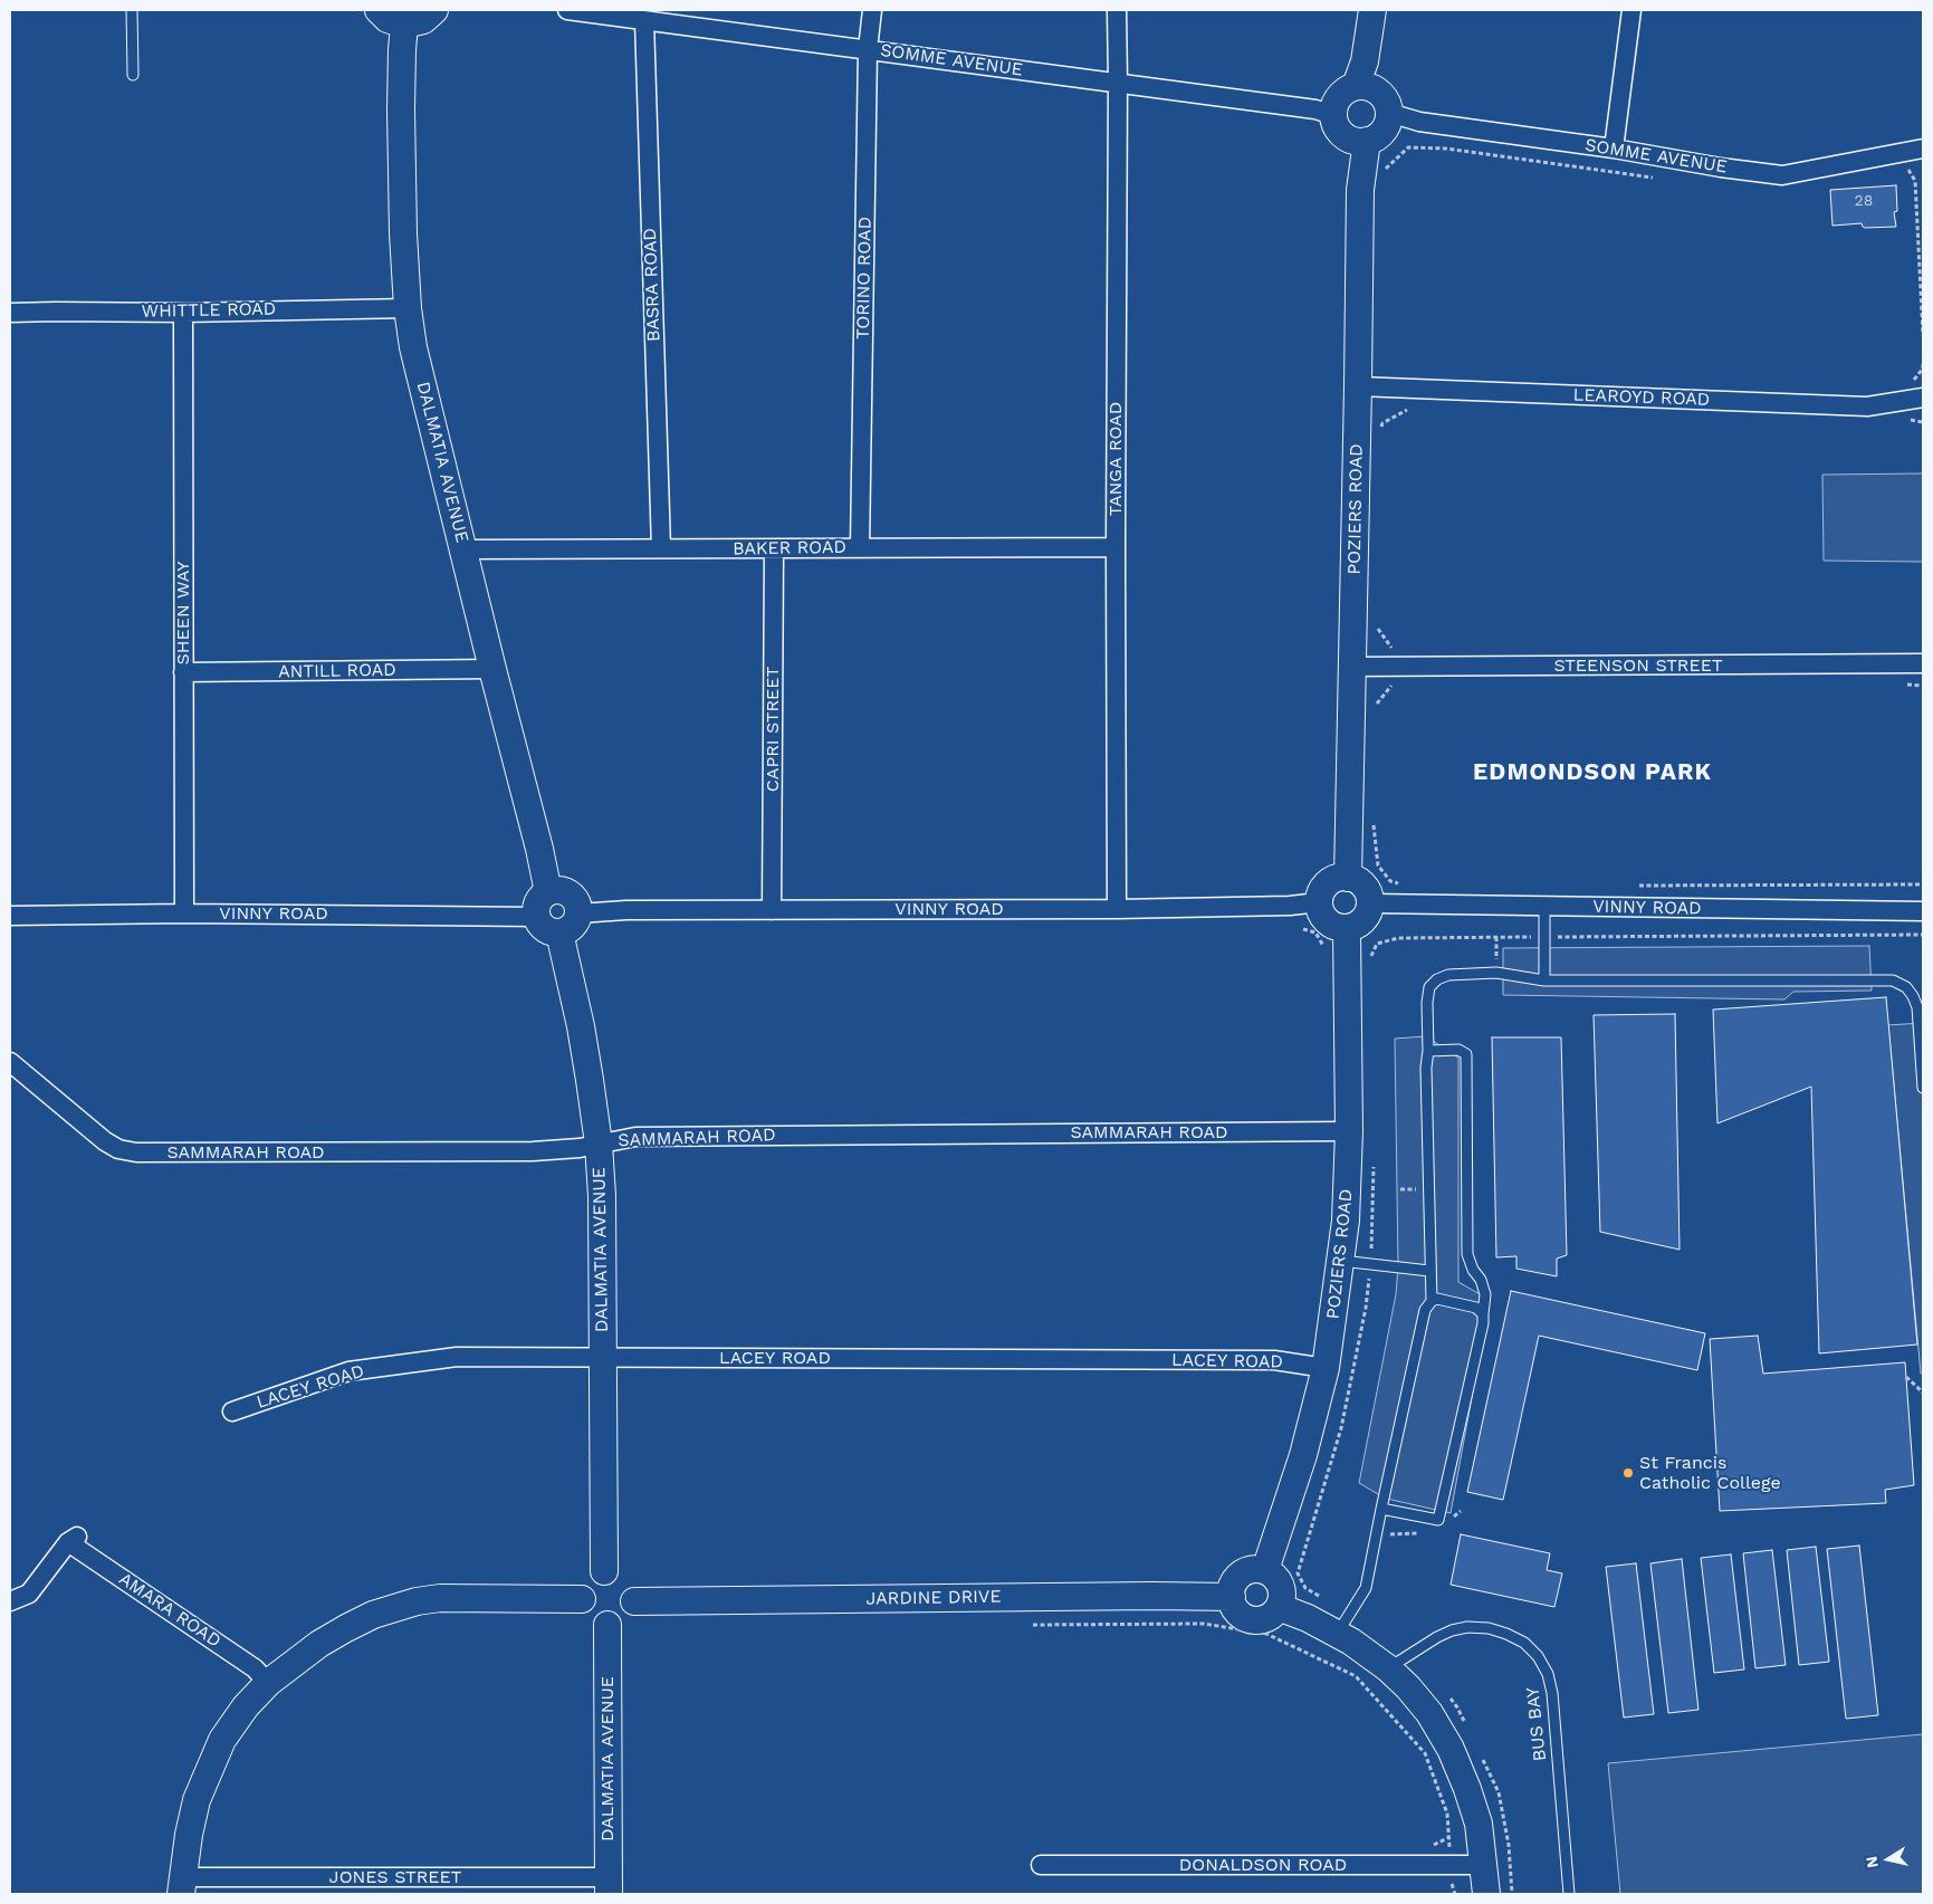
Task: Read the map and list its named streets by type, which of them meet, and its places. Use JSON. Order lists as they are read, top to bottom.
{
  "streets": {
    "street": [
      "SOMME AVENUE",
      "TORINO ROAD",
      "BASRA ROAD",
      "WHITTLE ROAD",
      "LEAROYD ROAD",
      "TANGA ROAD",
      "DALMATIA AVENUE",
      "POZIERS ROAD",
      "BAKER ROAD",
      "SHEEN WAY",
      "STEENSON STREET",
      "ANTILL ROAD",
      "CAPRI STREET",
      "VINNY ROAD",
      "SAMMARAH ROAD",
      "LACEY ROAD",
      "JARDINE DRIVE",
      "AMARA ROAD",
      "DONALDSON ROAD",
      "JONES STREET"
    ],
    "lane": ["BUS BAY"]
  },
  "crossings": [
    ["SOMME AVENUE", "TORINO ROAD"],
    ["SOMME AVENUE", "BASRA ROAD"],
    ["SOMME AVENUE", "TANGA ROAD"],
    ["SOMME AVENUE", "POZIERS ROAD"],
    ["TORINO ROAD", "BAKER ROAD"],
    ["BASRA ROAD", "BAKER ROAD"],
    ["WHITTLE ROAD", "DALMATIA AVENUE"],
    ["WHITTLE ROAD", "SHEEN WAY"],
    ["LEAROYD ROAD", "POZIERS ROAD"],
    ["TANGA ROAD", "BAKER ROAD"],
    ["TANGA ROAD", "VINNY ROAD"],
    ["DALMATIA AVENUE", "BAKER ROAD"],
    ["DALMATIA AVENUE", "ANTILL ROAD"],
    ["DALMATIA AVENUE", "VINNY ROAD"],
    ["DALMATIA AVENUE", "SAMMARAH ROAD"],
    ["DALMATIA AVENUE", "LACEY ROAD"],
    ["DALMATIA AVENUE", "JARDINE DRIVE"],
    ["DALMATIA AVENUE", "JONES STREET"],
    ["POZIERS ROAD", "STEENSON STREET"],
    ["POZIERS ROAD", "VINNY ROAD"],
    ["POZIERS ROAD", "SAMMARAH ROAD"],
    ["POZIERS ROAD", "LACEY ROAD"],
    ["POZIERS ROAD", "JARDINE DRIVE"],
    ["BAKER ROAD", "CAPRI STREET"],
    ["SHEEN WAY", "ANTILL ROAD"],
    ["SHEEN WAY", "VINNY ROAD"],
    ["CAPRI STREET", "VINNY ROAD"]
  ],
  "districts": ["EDMONDSON PARK"],
  "places": ["St Francis Catholic College"],
  "house_numbers": ["28"],
  "north": "left"
}
